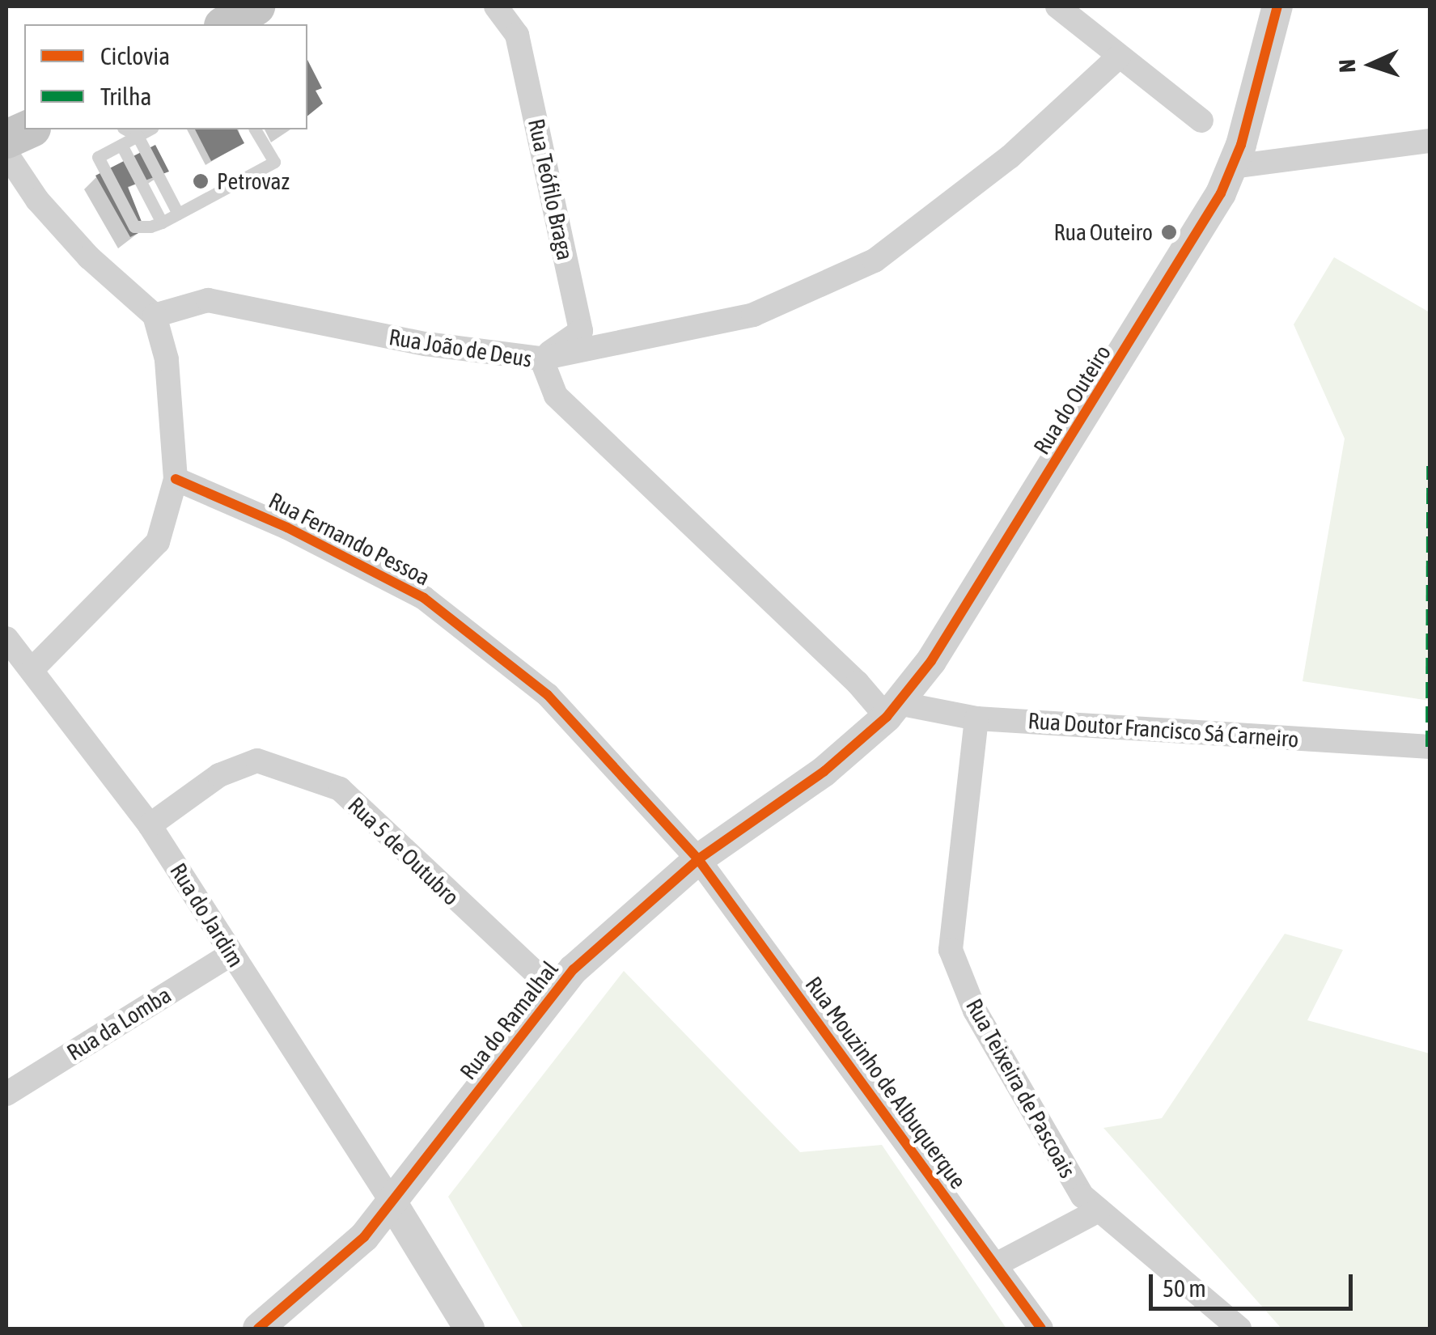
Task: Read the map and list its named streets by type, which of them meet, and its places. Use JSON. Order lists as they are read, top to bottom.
{
  "streets": {
    "street": [
      "Rua Teófilo Braga",
      "Rua João de Deus",
      "Rua do Outeiro",
      "Rua Fernando Pessoa",
      "Rua Doutor Francisco Sá Carneiro",
      "Rua 5 de Outubro",
      "Rua do Jardim",
      "Rua do Ramalhal",
      "Rua da Lomba",
      "Rua Mouzinho de Albuquerque",
      "Rua Teixeira de Pascoais"
    ]
  },
  "crossings": [
    ["Rua Teófilo Braga", "Rua João de Deus"],
    ["Rua João de Deus", "Rua do Outeiro"],
    ["Rua João de Deus", "Rua Doutor Francisco Sá Carneiro"],
    ["Rua do Outeiro", "Rua Doutor Francisco Sá Carneiro"],
    ["Rua do Outeiro", "Rua do Ramalhal"],
    ["Rua Fernando Pessoa", "Rua do Ramalhal"],
    ["Rua Fernando Pessoa", "Rua Mouzinho de Albuquerque"],
    ["Rua Doutor Francisco Sá Carneiro", "Rua Teixeira de Pascoais"],
    ["Rua 5 de Outubro", "Rua do Jardim"],
    ["Rua 5 de Outubro", "Rua do Ramalhal"],
    ["Rua do Jardim", "Rua do Ramalhal"],
    ["Rua do Jardim", "Rua da Lomba"],
    ["Rua do Ramalhal", "Rua Mouzinho de Albuquerque"]
  ],
  "places": ["Petrovaz", "Rua Outeiro"],
  "legend": ["Ciclovia", "Trilha"],
  "scale_bar": "50 m",
  "north": "left"
}
